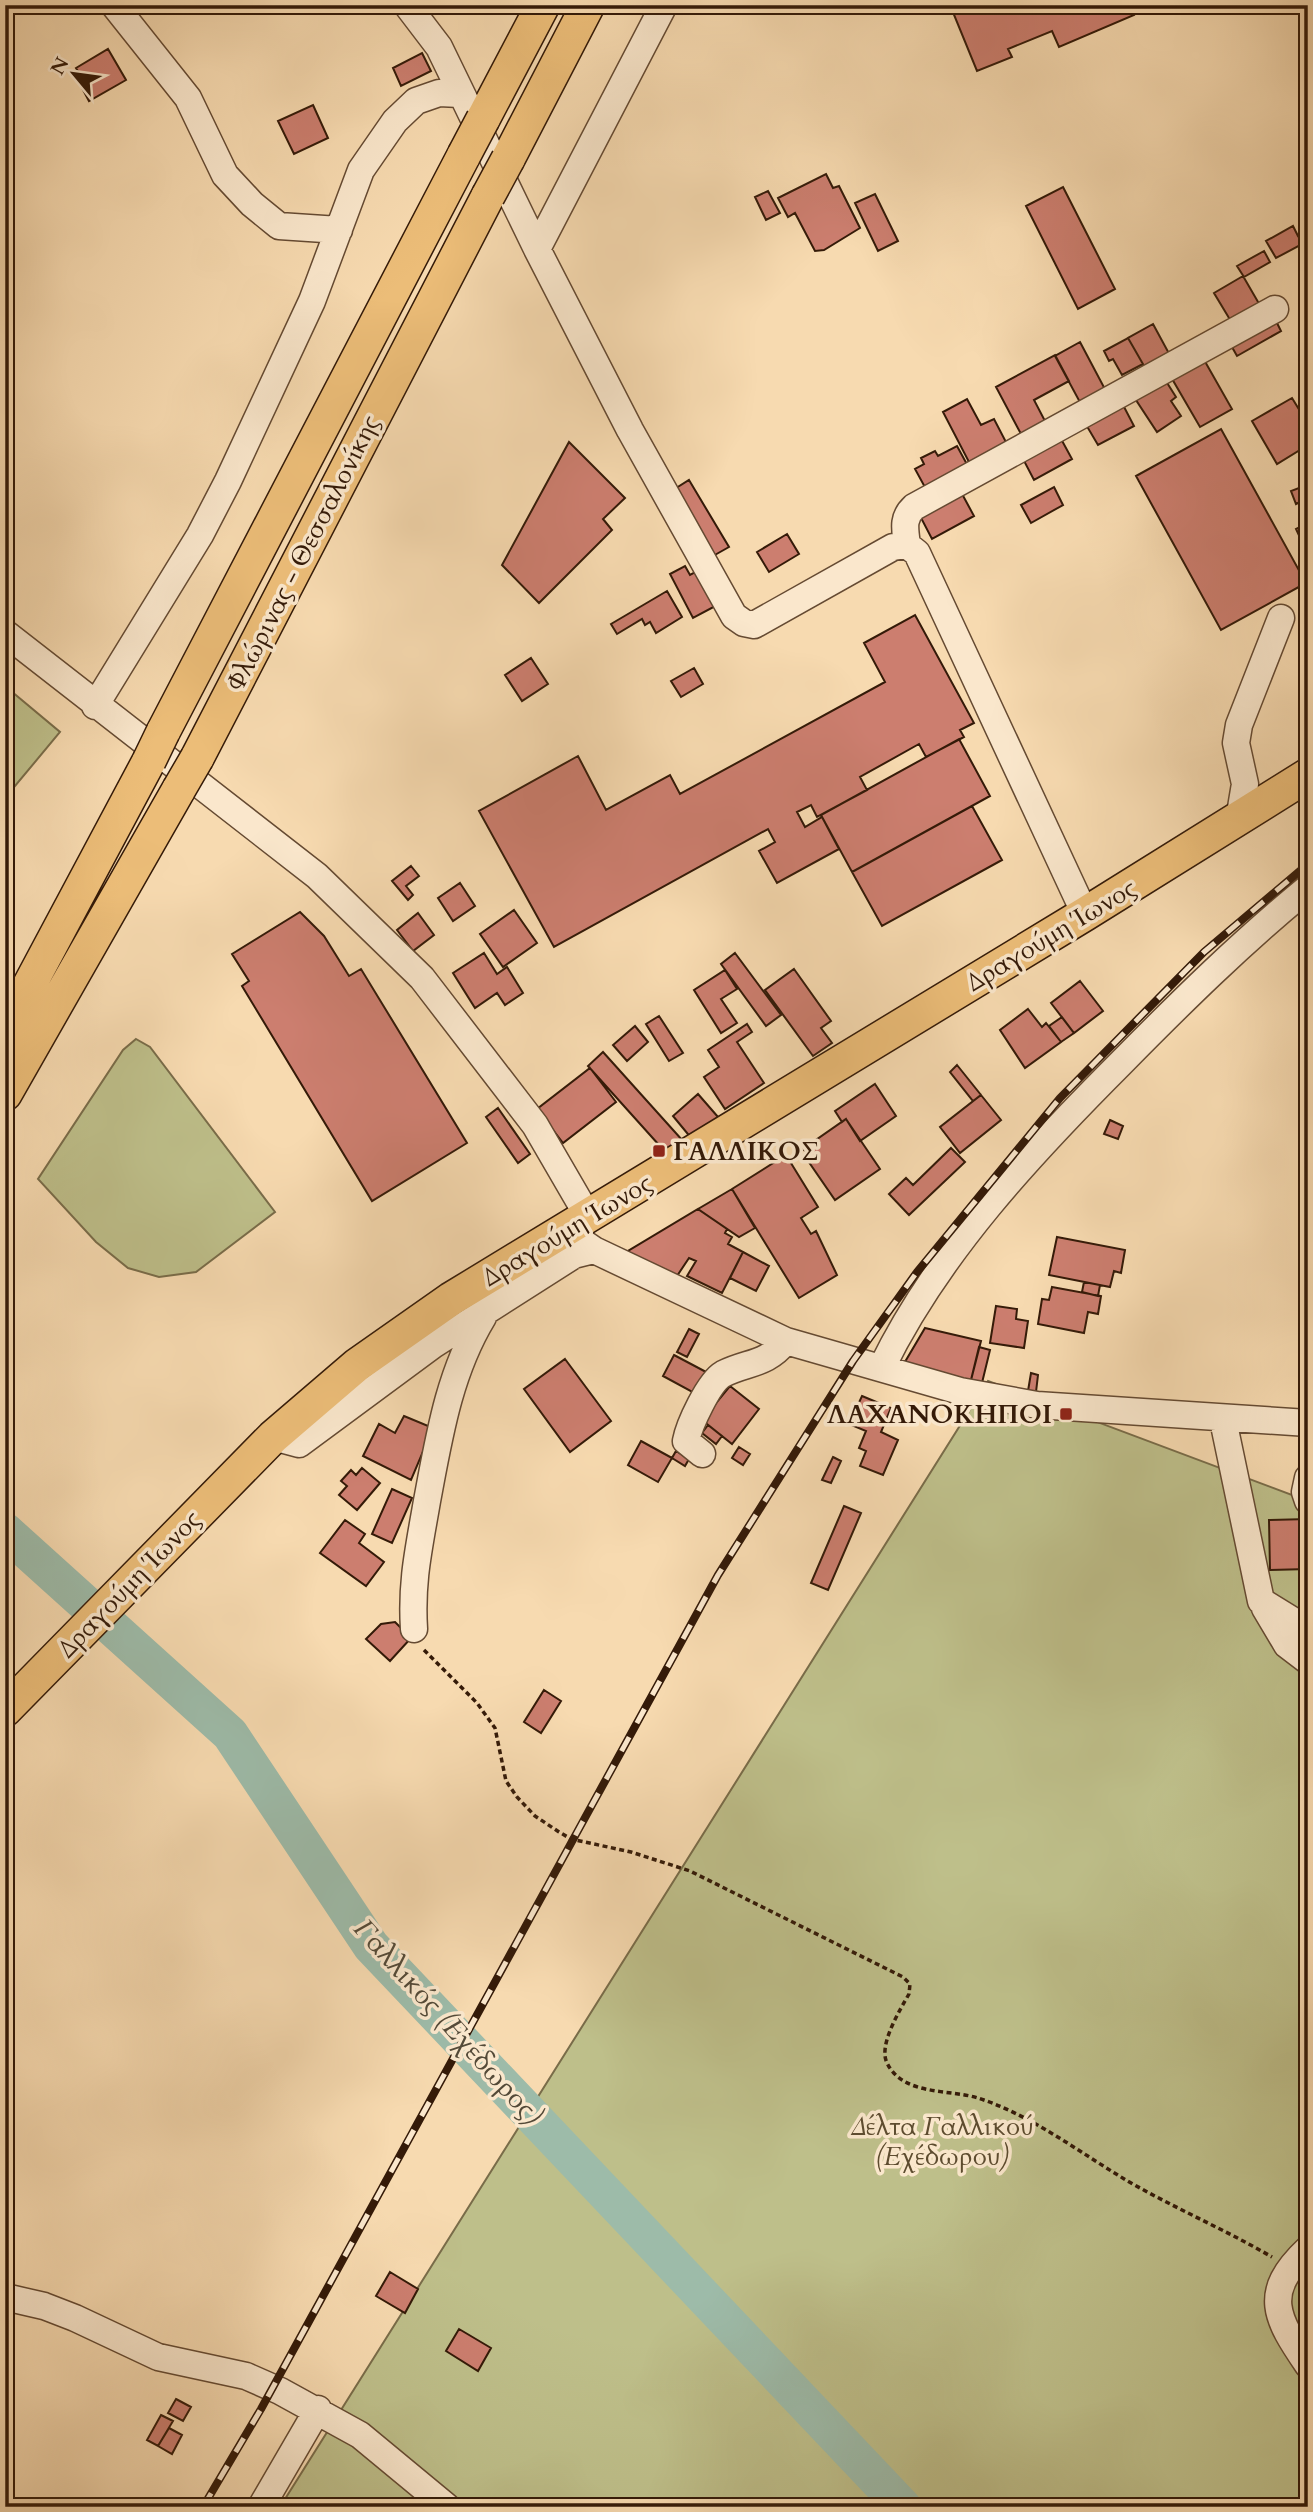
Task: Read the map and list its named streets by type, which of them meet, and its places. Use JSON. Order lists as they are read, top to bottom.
{
  "streets": {
    "main road": ["Φλώρινας - Θεσσαλονίκης", "Δραγούμη Ίωνος"]
  },
  "water": ["Γαλλικός (Εχέδωρος)"],
  "parks": ["Δέλτα Γαλλικού (Εχέδωρου)"],
  "places": {
    "transit": ["ΓΑΛΛΙΚΟΣ", "ΛΑΧΑΝΟΚΗΠΟΙ"]
  },
  "north": "top left"
}
